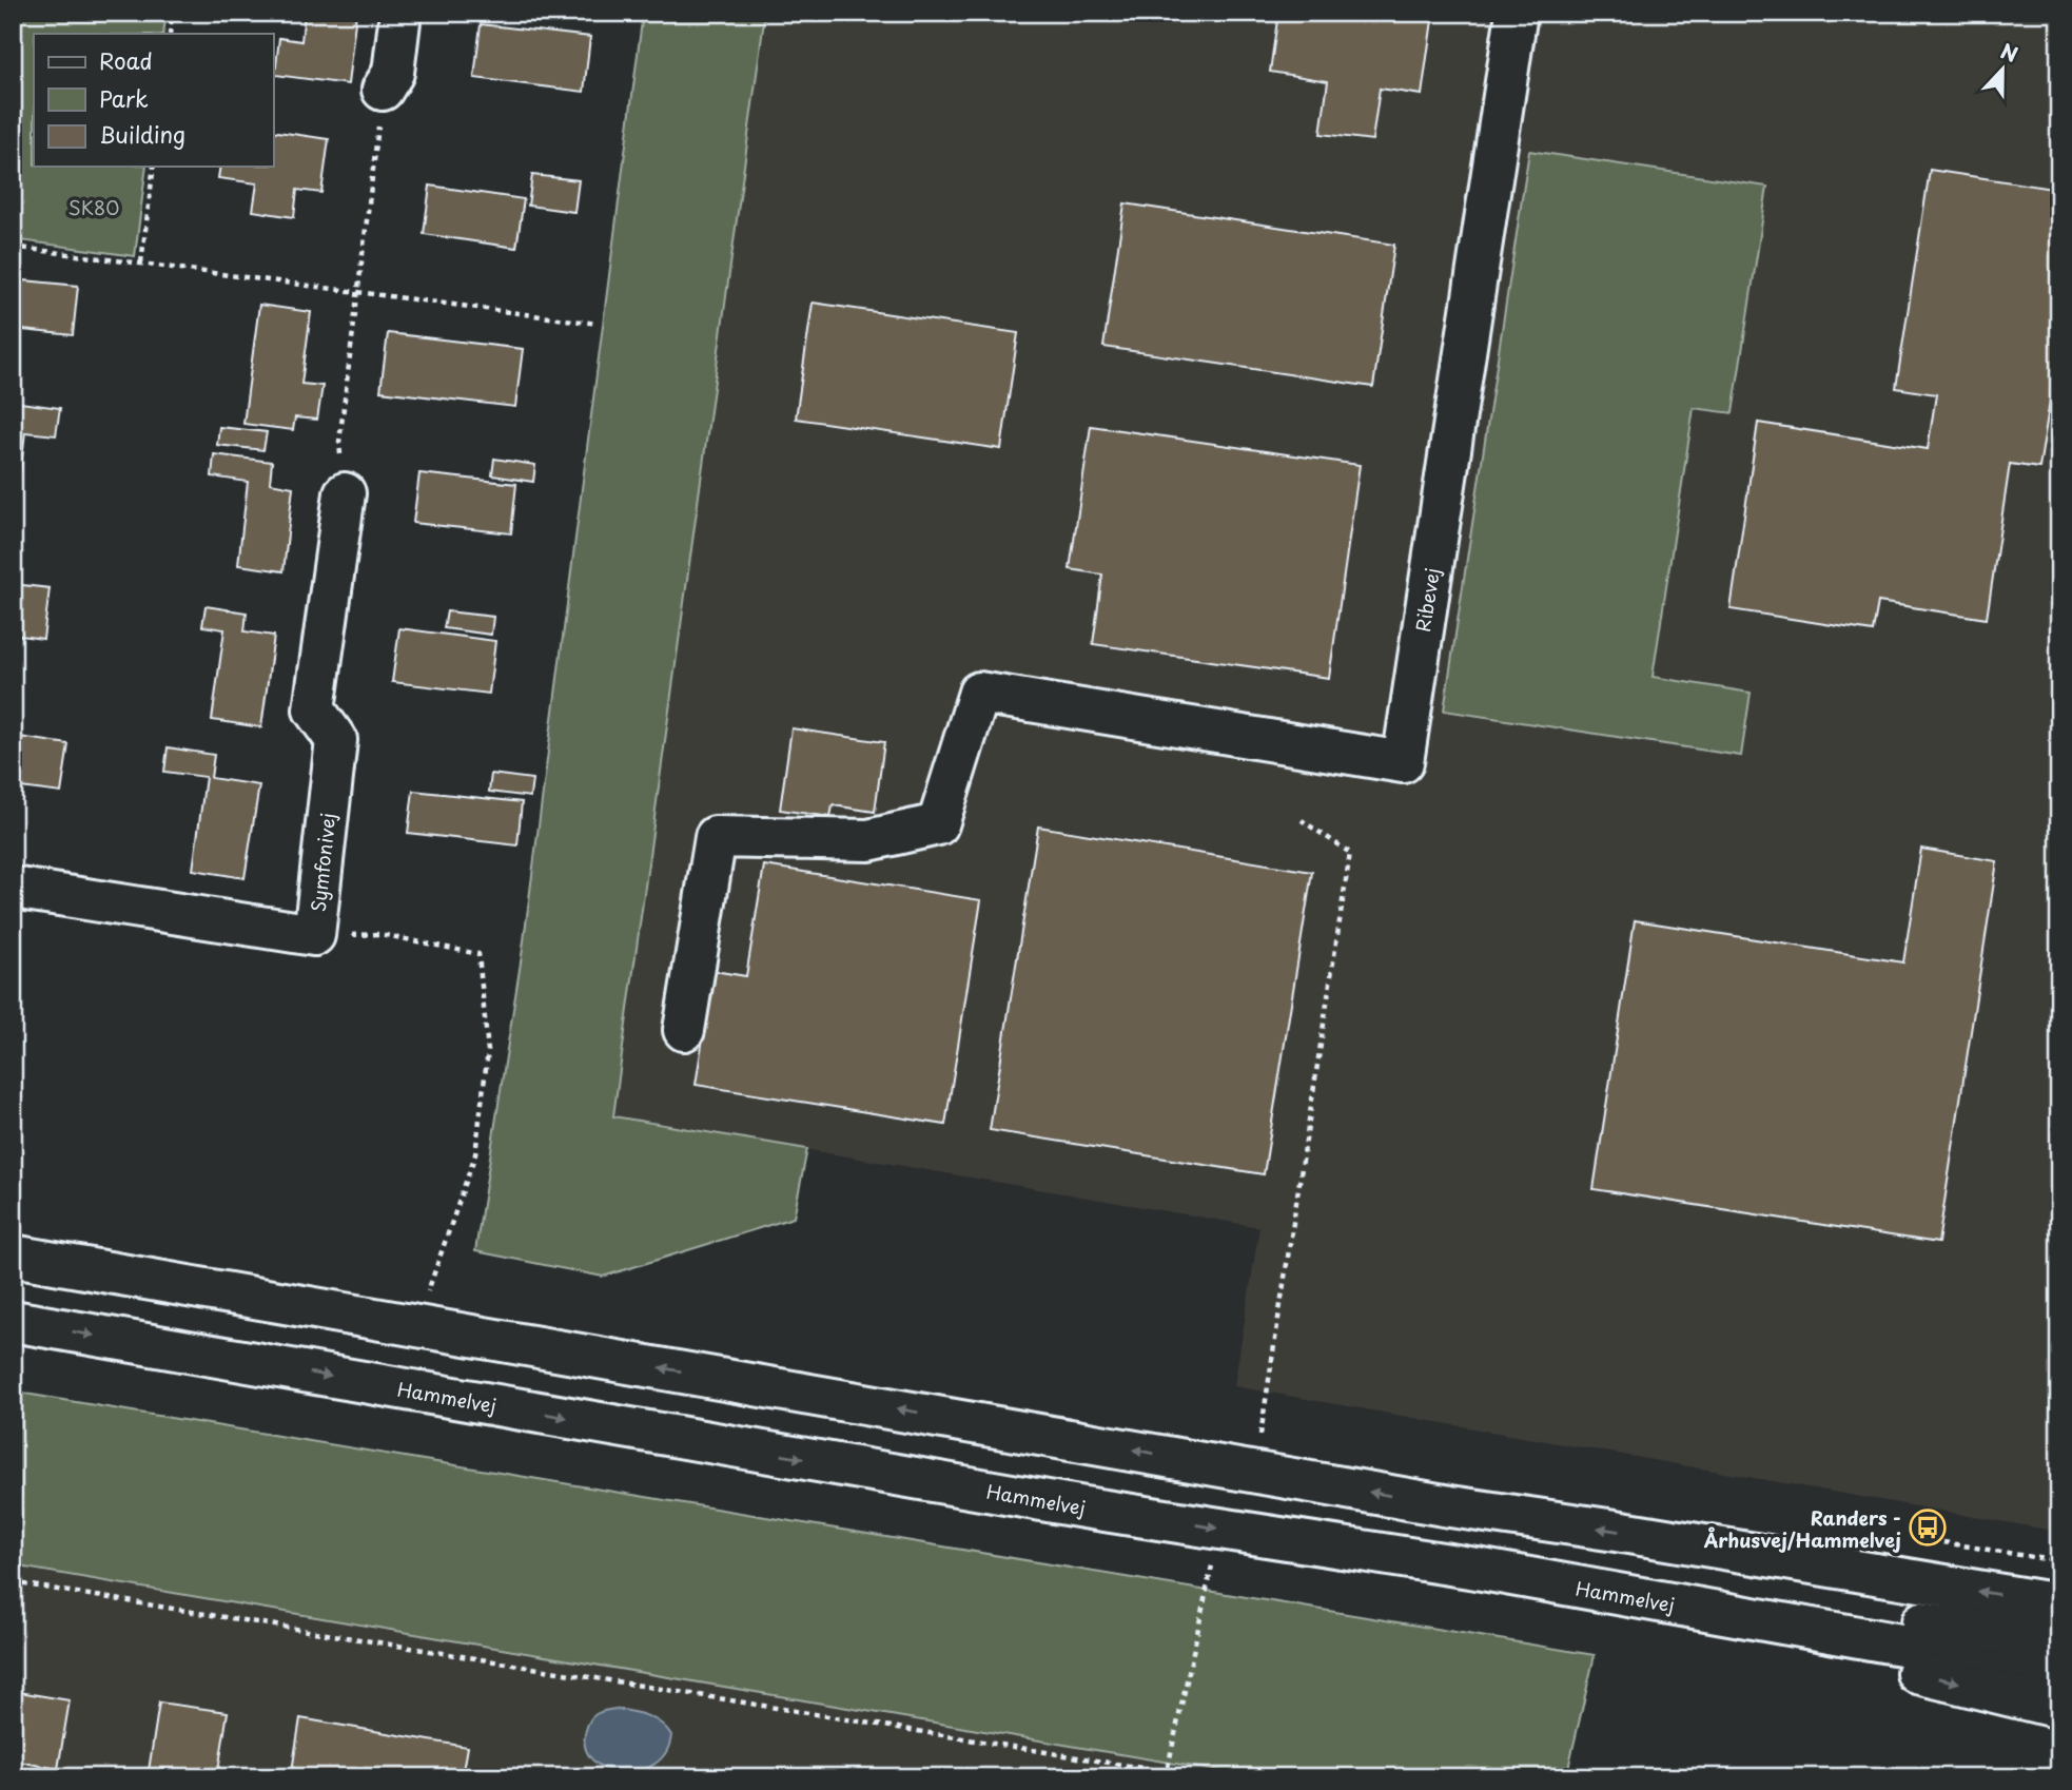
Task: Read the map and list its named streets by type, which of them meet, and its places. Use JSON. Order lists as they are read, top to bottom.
{
  "streets": {
    "main road": ["Ribevej", "Symfonivej", "Hammelvej"]
  },
  "parks": ["SK80"],
  "places": {
    "bus stop": ["Randers - Århusvej/Hammelvej"]
  },
  "legend": ["Road", "Park", "Building"],
  "north": "top"
}
